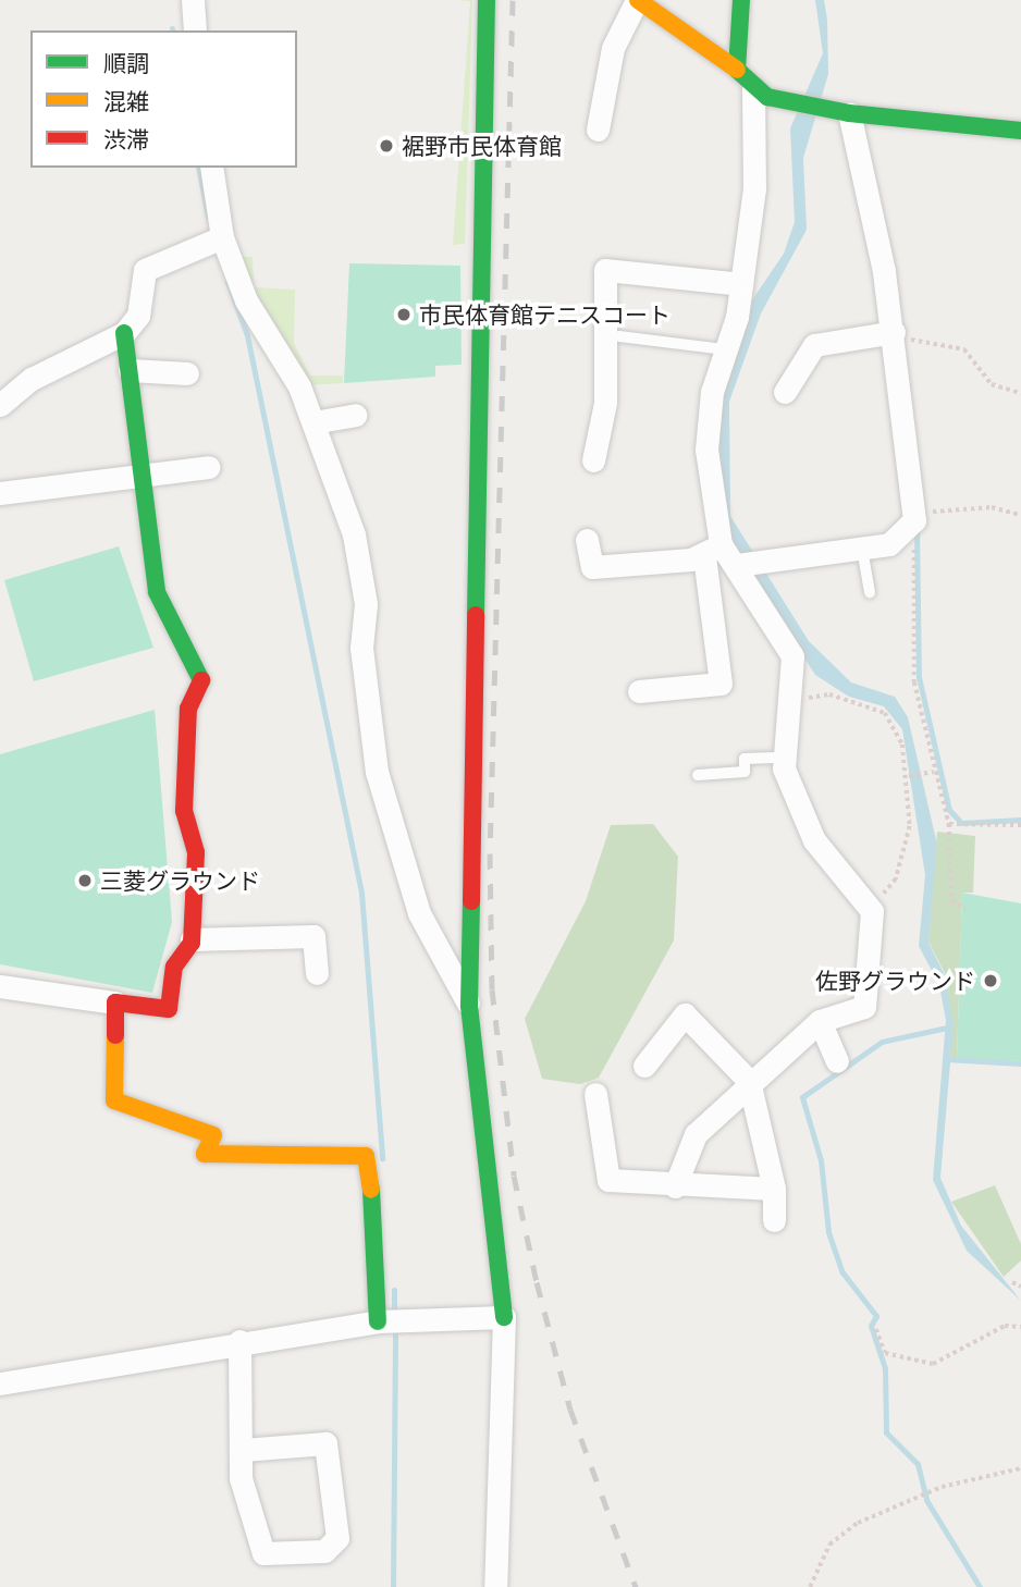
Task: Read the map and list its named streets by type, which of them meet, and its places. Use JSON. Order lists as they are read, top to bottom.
{
  "places": [
    "裾野市民体育館",
    "市民体育館テニスコート",
    "三菱グラウンド",
    "佐野グラウンド"
  ],
  "legend": ["順調", "混雑", "渋滞"]
}
